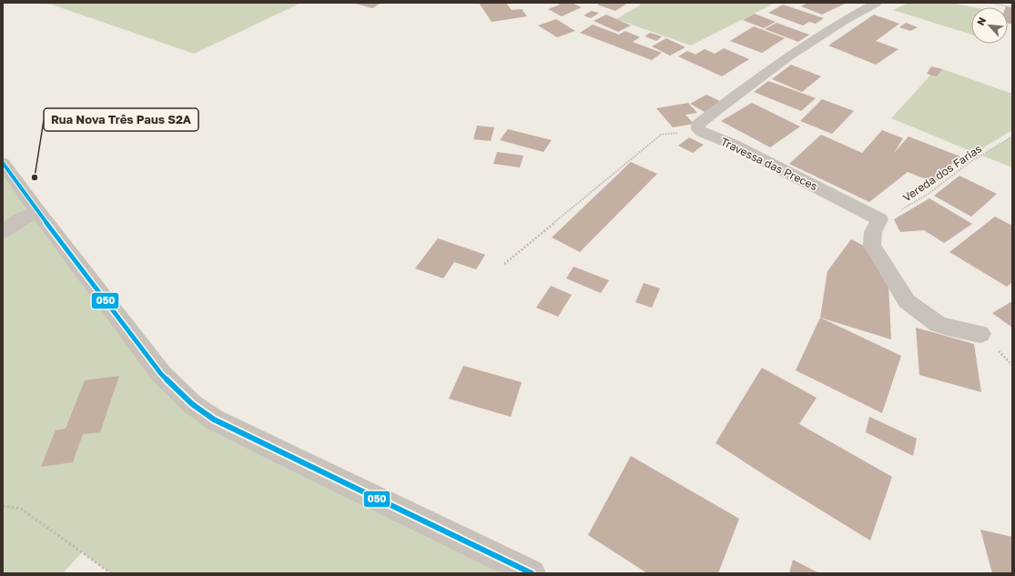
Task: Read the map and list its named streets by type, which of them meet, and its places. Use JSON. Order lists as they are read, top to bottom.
{
  "streets": {
    "street": ["Travessa das Preces"],
    "path": ["Vereda dos Farias"]
  },
  "crossings": [
    ["Travessa das Preces", "Vereda dos Farias"]
  ],
  "places": ["Rua Nova Três Paus S2A"],
  "lines": ["transit line 050"],
  "north": "top left"
}
